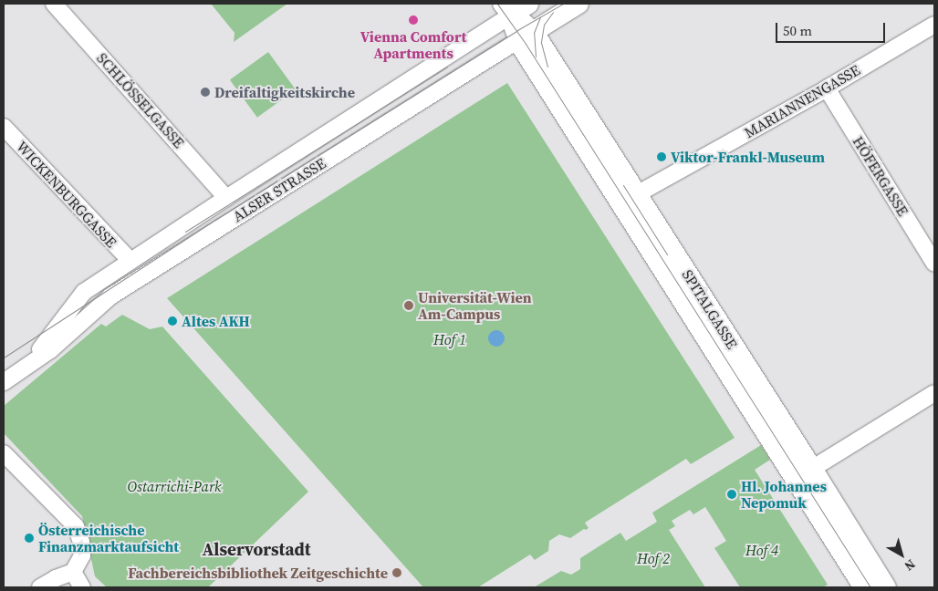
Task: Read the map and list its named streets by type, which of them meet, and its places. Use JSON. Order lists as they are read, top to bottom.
{
  "streets": {
    "main road": ["ALSER STRASSE", "SPITALGASSE"],
    "street": [
      "SCHLÖSSELGASSE",
      "MARIANNENGASSE",
      "HÖFERGASSE",
      "WICKENBURGGASSE"
    ]
  },
  "crossings": [
    ["SCHLÖSSELGASSE", "ALSER STRASSE"],
    ["MARIANNENGASSE", "HÖFERGASSE"],
    ["MARIANNENGASSE", "SPITALGASSE"],
    ["ALSER STRASSE", "WICKENBURGGASSE"],
    ["ALSER STRASSE", "SPITALGASSE"]
  ],
  "districts": ["Alservorstadt"],
  "parks": [
    "Hof 1",
    "Ostarrichi-Park",
    "Hof 4",
    "Hof 2"
  ],
  "places": [
    "Vienna Comfort Apartments",
    "Dreifaltigkeitskirche",
    "Viktor-Frankl-Museum",
    "Universität-Wien Am-Campus",
    "Altes AKH",
    "Hl. Johannes Nepomuk",
    "Österreichische Finanzmarktaufsicht",
    "Fachbereichsbibliothek Zeitgeschichte"
  ],
  "scale_bar": "50 m",
  "north": "bottom right"
}
